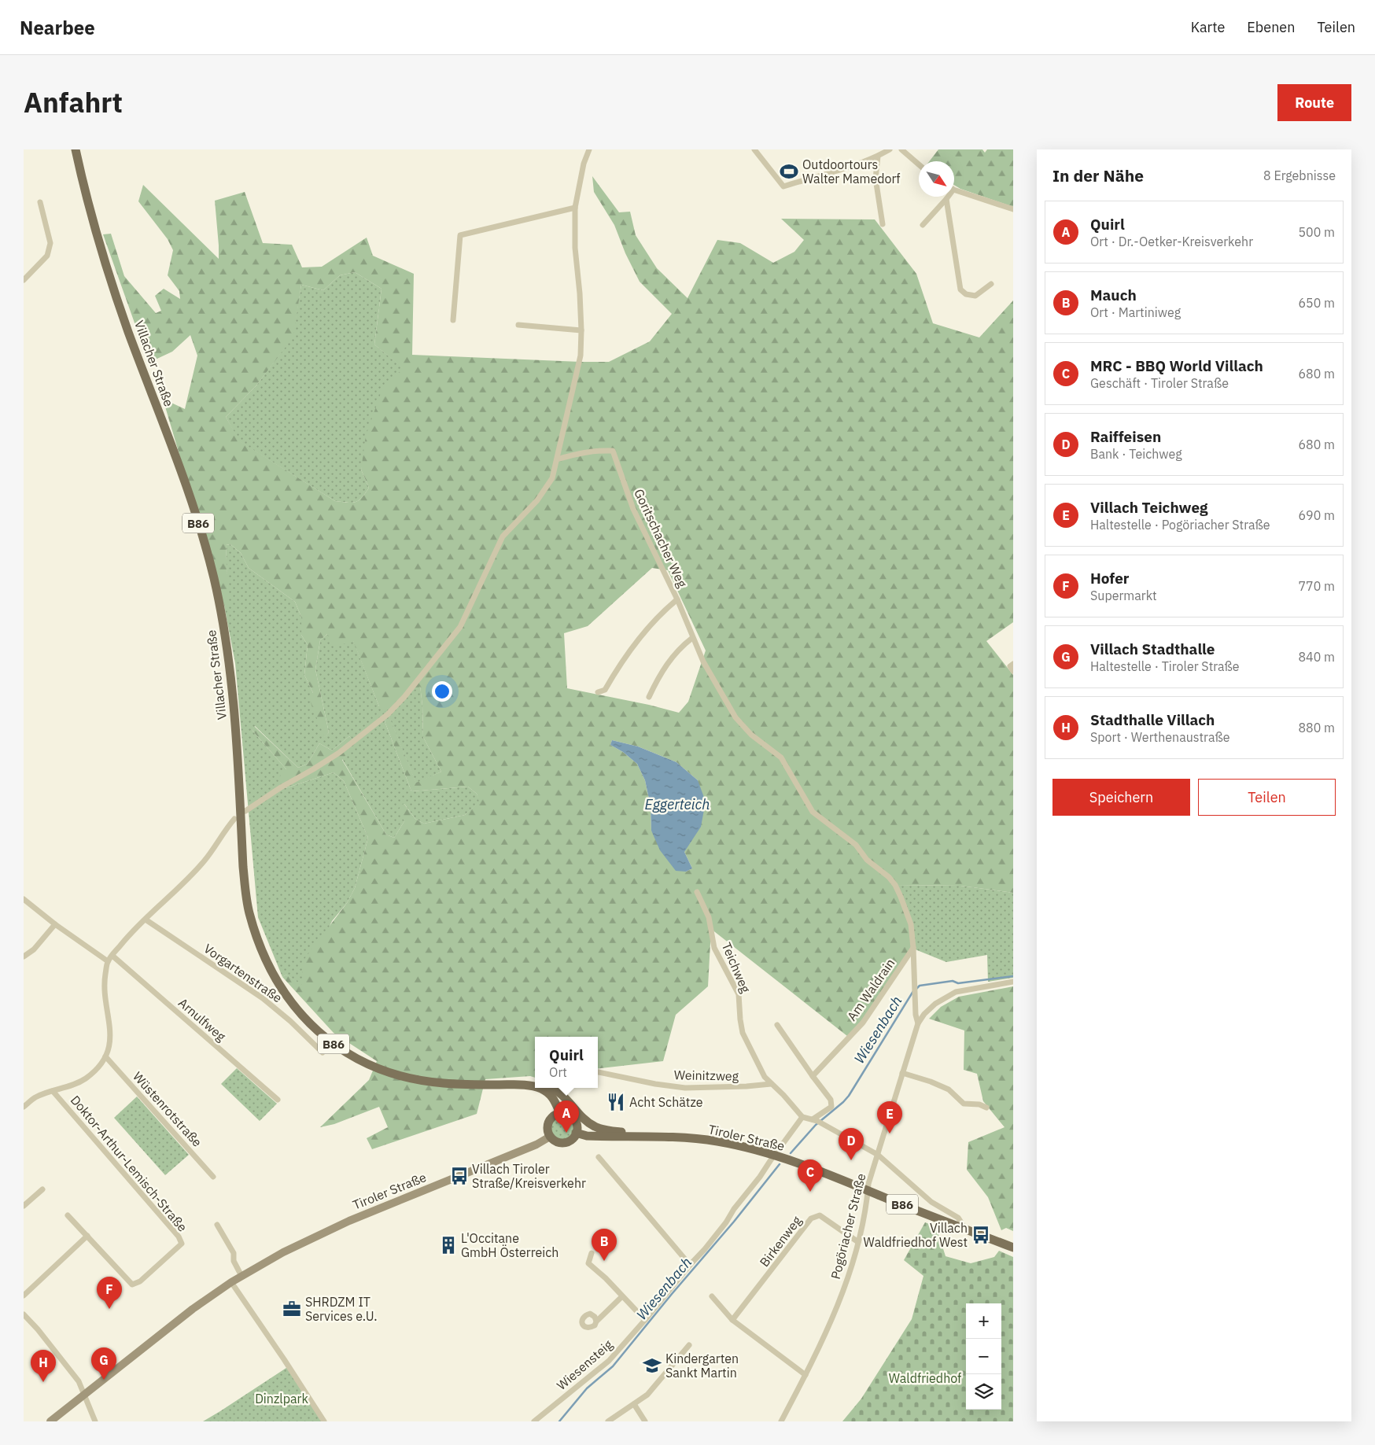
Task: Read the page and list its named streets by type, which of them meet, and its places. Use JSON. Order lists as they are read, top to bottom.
{
  "streets": {
    "main road": ["Villacher Straße", "B86", "Tiroler Straße"],
    "street": [
      "Goritschacher Weg",
      "Teichweg",
      "Vorgartenstraße",
      "Am Waldrain",
      "Arnulfweg",
      "Weinitzweg",
      "Wüstenrotstraße",
      "Doktor-Arthur-Lemisch-Straße",
      "Pogöriacher Straße",
      "Birkenweg",
      "Wiesensteig"
    ]
  },
  "crossings": [
    ["Villacher Straße", "B86"],
    ["B86", "Tiroler Straße"],
    ["Goritschacher Weg", "Am Waldrain"],
    ["Goritschacher Weg", "Pogöriacher Straße"],
    ["Teichweg", "Weinitzweg"],
    ["Tiroler Straße", "Pogöriacher Straße"],
    ["Tiroler Straße", "Wiesensteig"],
    ["Pogöriacher Straße", "Birkenweg"]
  ],
  "water": ["Eggerteich", "Wiesenbach"],
  "parks": ["Waldfriedhof", "Dinzlpark"],
  "places": {
    "sports": ["Outdoortours Walter Mamedorf"],
    "restaurant": ["Acht Schätze"],
    "bus stop": ["Villach Tiroler Straße/Kreisverkehr", "Villach Waldfriedhof West"],
    "building": ["L'Occitane GmbH Österreich"],
    "office": ["SHRDZM IT Services e.U."],
    "school or university": ["Kindergarten Sankt Martin"]
  },
  "north": "bottom right",
  "page": {
    "header": "Nearbee",
    "nav": ["Karte", "Ebenen", "Teilen"],
    "title": "Anfahrt",
    "buttons": [
      "Route",
      ["Speichern", "Teilen"]
    ],
    "heading": ["In der Nähe", "8 Ergebnisse"],
    "list": [
      {
        "mark": "A",
        "name": "Quirl",
        "note": "Ort · Dr.-Oetker-Kreisverkehr",
        "value": "500 m"
      },
      {
        "mark": "B",
        "name": "Mauch",
        "note": "Ort · Martiniweg",
        "value": "650 m"
      },
      {
        "mark": "C",
        "name": "MRC - BBQ World Villach",
        "note": "Geschäft · Tiroler Straße",
        "value": "680 m"
      },
      {
        "mark": "D",
        "name": "Raiffeisen",
        "note": "Bank · Teichweg",
        "value": "680 m"
      },
      {
        "mark": "E",
        "name": "Villach Teichweg",
        "note": "Haltestelle · Pogöriacher Straße",
        "value": "690 m"
      },
      {
        "mark": "F",
        "name": "Hofer",
        "note": "Supermarkt",
        "value": "770 m"
      },
      {
        "mark": "G",
        "name": "Villach Stadthalle",
        "note": "Haltestelle · Tiroler Straße",
        "value": "840 m"
      },
      {
        "mark": "H",
        "name": "Stadthalle Villach",
        "note": "Sport · Werthenaustraße",
        "value": "880 m"
      }
    ],
    "popup": ["Quirl", "Ort"],
    "pins": [
      "A",
      "E",
      "D",
      "C",
      "B",
      "F",
      "G",
      "H"
    ],
    "map_buttons": ["+", "−"]
  }
}
